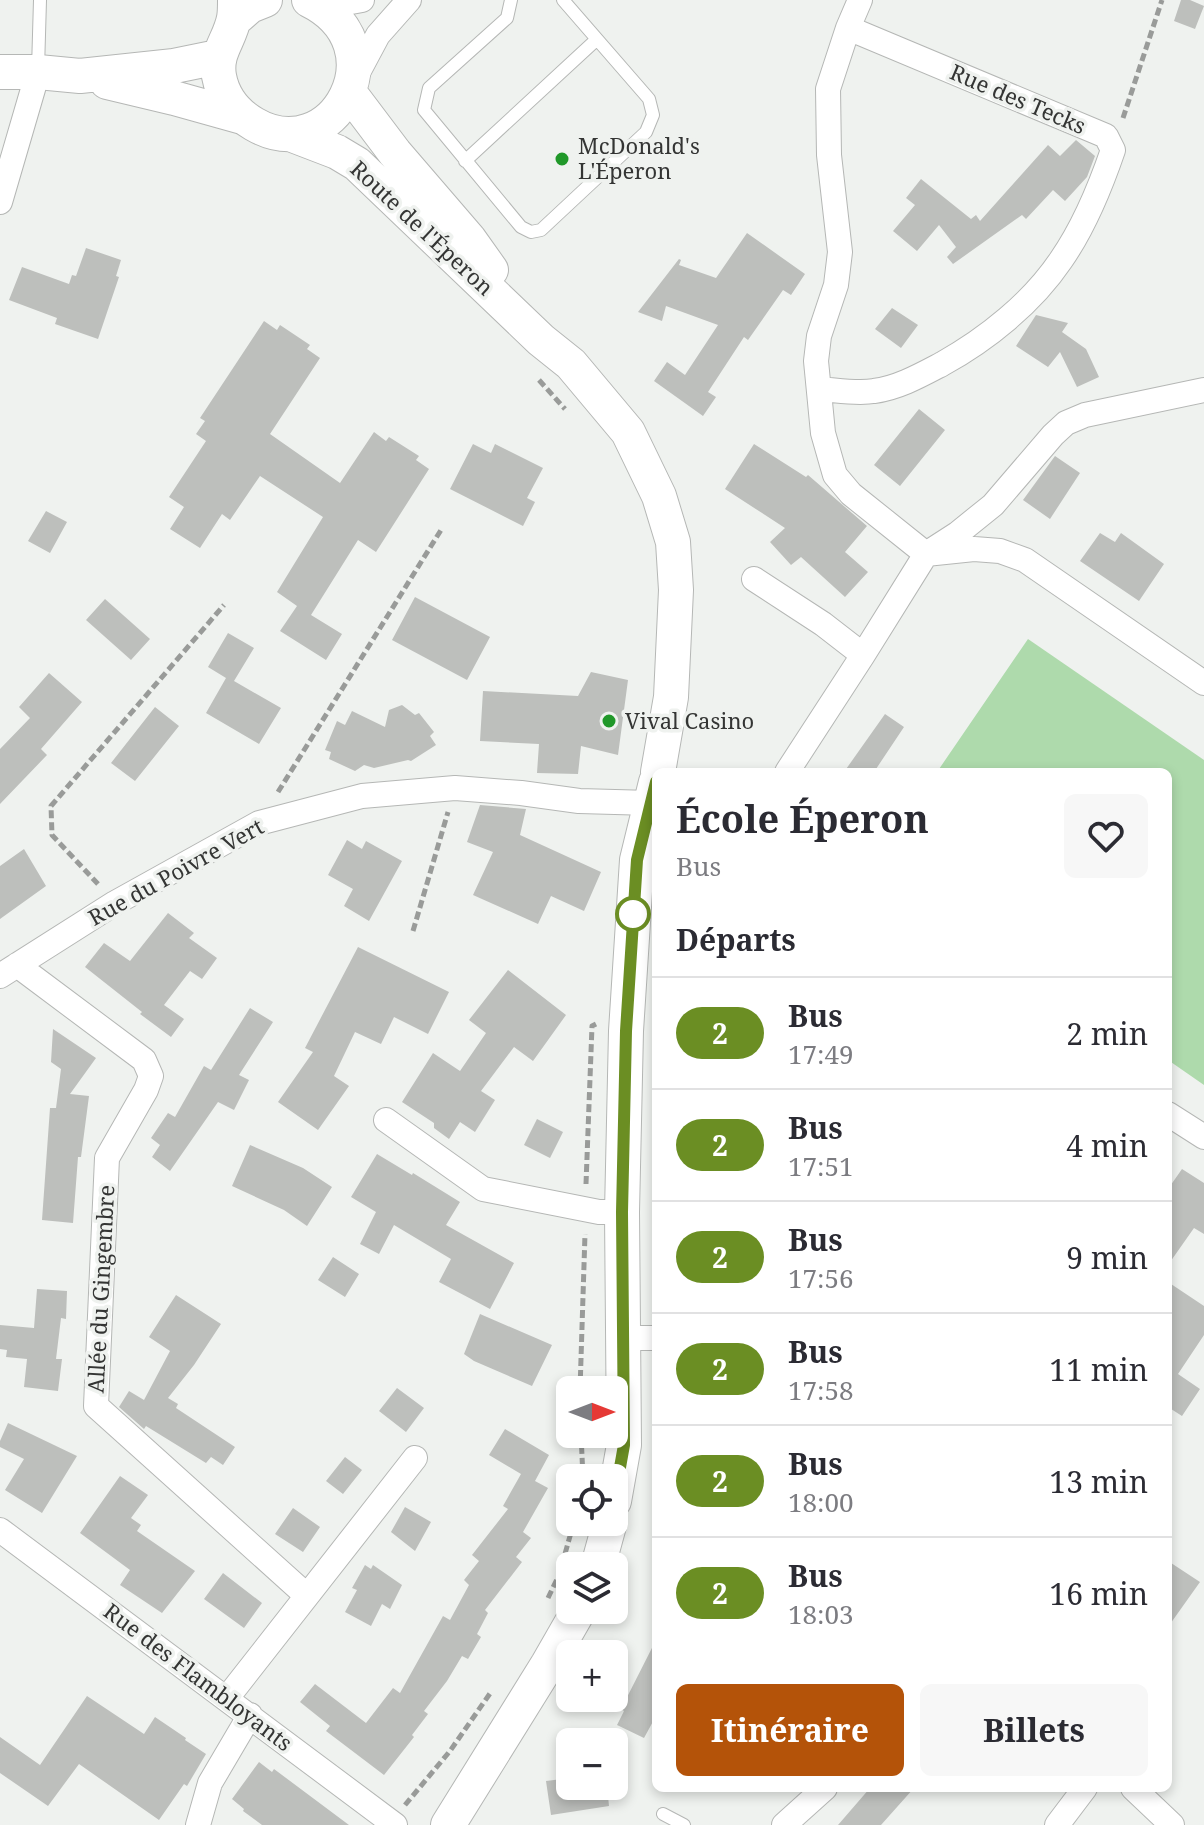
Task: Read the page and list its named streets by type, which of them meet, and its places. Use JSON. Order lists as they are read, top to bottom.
{
  "streets": {
    "main road": ["Route de l'Éperon"],
    "street": [
      "Rue des Tecks",
      "Rue du Poivre Vert",
      "Allée du Gingembre",
      "Rue des Flambloyants"
    ]
  },
  "crossings": [
    ["Rue du Poivre Vert", "Allée du Gingembre"]
  ],
  "places": ["McDonald's L'Éperon", "Vival Casino"],
  "lines": ["bus line 2"],
  "north": "right",
  "page": {
    "heading": [
      ["École Éperon", "Bus"],
      "Départs"
    ],
    "list": [
      {
        "mark": "2",
        "name": "Bus",
        "note": "17:49",
        "value": "2 min"
      },
      {
        "mark": "2",
        "name": "Bus",
        "note": "17:51",
        "value": "4 min"
      },
      {
        "mark": "2",
        "name": "Bus",
        "note": "17:56",
        "value": "9 min"
      },
      {
        "mark": "2",
        "name": "Bus",
        "note": "17:58",
        "value": "11 min"
      },
      {
        "mark": "2",
        "name": "Bus",
        "note": "18:00",
        "value": "13 min"
      },
      {
        "mark": "2",
        "name": "Bus",
        "note": "18:03",
        "value": "16 min"
      }
    ],
    "map_buttons": ["+", "−"],
    "buttons": ["Itinéraire", "Billets"]
  }
}
